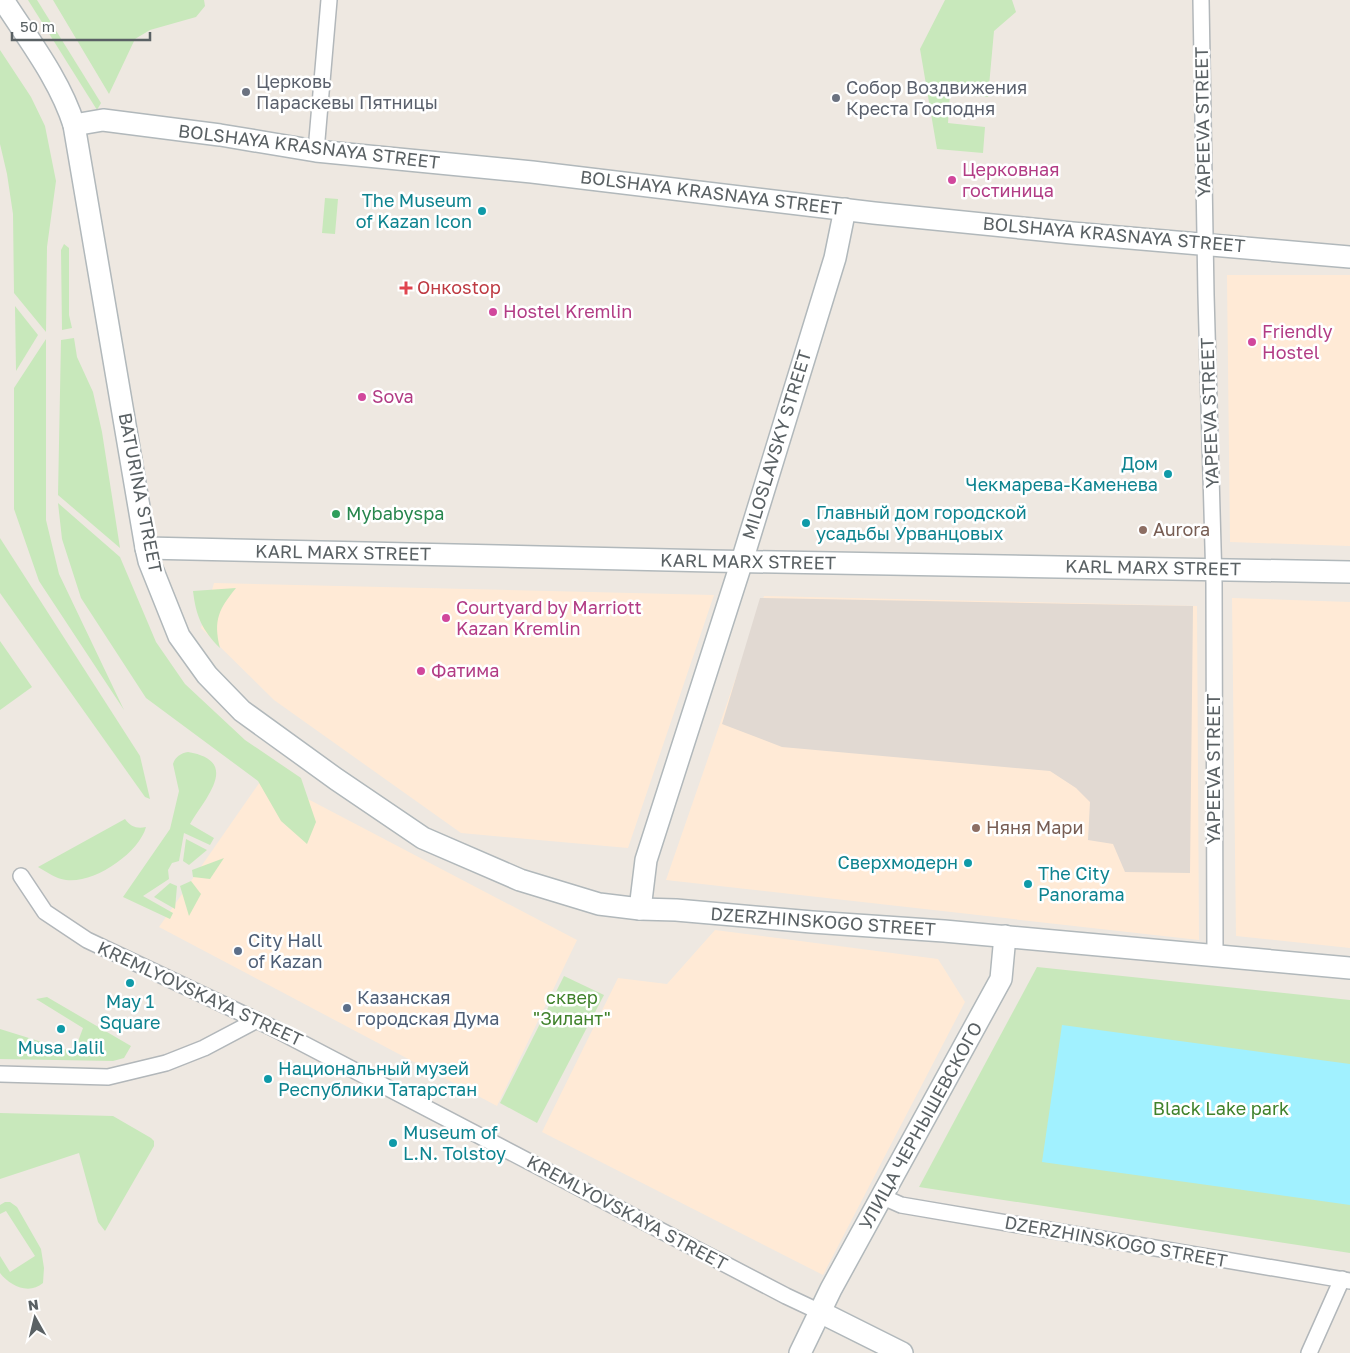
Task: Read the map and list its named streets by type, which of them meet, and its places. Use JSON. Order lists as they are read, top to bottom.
{
  "streets": {
    "main road": [
      "BOLSHAYA KRASNAYA STREET",
      "MILOSLAVSKY STREET",
      "BATURINA STREET",
      "KARL MARX STREET",
      "DZERZHINSKOGO STREET",
      "KREMLYOVSKAYA STREET",
      "УЛИЦА ЧЕРНЫШЕВСКОГО"
    ],
    "street": ["YAPEEVA STREET"]
  },
  "crossings": [
    ["YAPEEVA STREET", "BOLSHAYA KRASNAYA STREET"],
    ["YAPEEVA STREET", "KARL MARX STREET"],
    ["YAPEEVA STREET", "DZERZHINSKOGO STREET"],
    ["BOLSHAYA KRASNAYA STREET", "MILOSLAVSKY STREET"],
    ["BOLSHAYA KRASNAYA STREET", "BATURINA STREET"],
    ["MILOSLAVSKY STREET", "BATURINA STREET"],
    ["MILOSLAVSKY STREET", "KARL MARX STREET"],
    ["MILOSLAVSKY STREET", "DZERZHINSKOGO STREET"],
    ["BATURINA STREET", "KARL MARX STREET"],
    ["BATURINA STREET", "DZERZHINSKOGO STREET"],
    ["DZERZHINSKOGO STREET", "УЛИЦА ЧЕРНЫШЕВСКОГО"],
    ["KREMLYOVSKAYA STREET", "УЛИЦА ЧЕРНЫШЕВСКОГО"]
  ],
  "parks": ["сквер \"Зилант\"", "Black Lake park"],
  "places": {
    "other": [
      "Церковь Параскевы Пятницы",
      "Собор Воздвижения Креста Господня",
      "Церковная гостиница",
      "The Museum of Kazan Icon",
      "Hostel Kremlin",
      "Friendly Hostel",
      "Sova",
      "Дом Чекмарева-Каменева",
      "Mybabyspa",
      "Главный дом городской усадьбы Урванцовых",
      "Aurora",
      "Courtyard by Marriott Kazan Kremlin",
      "Фатима",
      "Няня Мари",
      "Сверхмодерн",
      "The City Panorama",
      "City Hall of Kazan",
      "May 1 Square",
      "Казанская городская Дума",
      "Musa Jalil",
      "Национальный музей Республики Татарстан",
      "Museum of L.N. Tolstoy"
    ],
    "health": ["Онкоstop"]
  },
  "scale_bar": "50 m",
  "north": "top"
}
